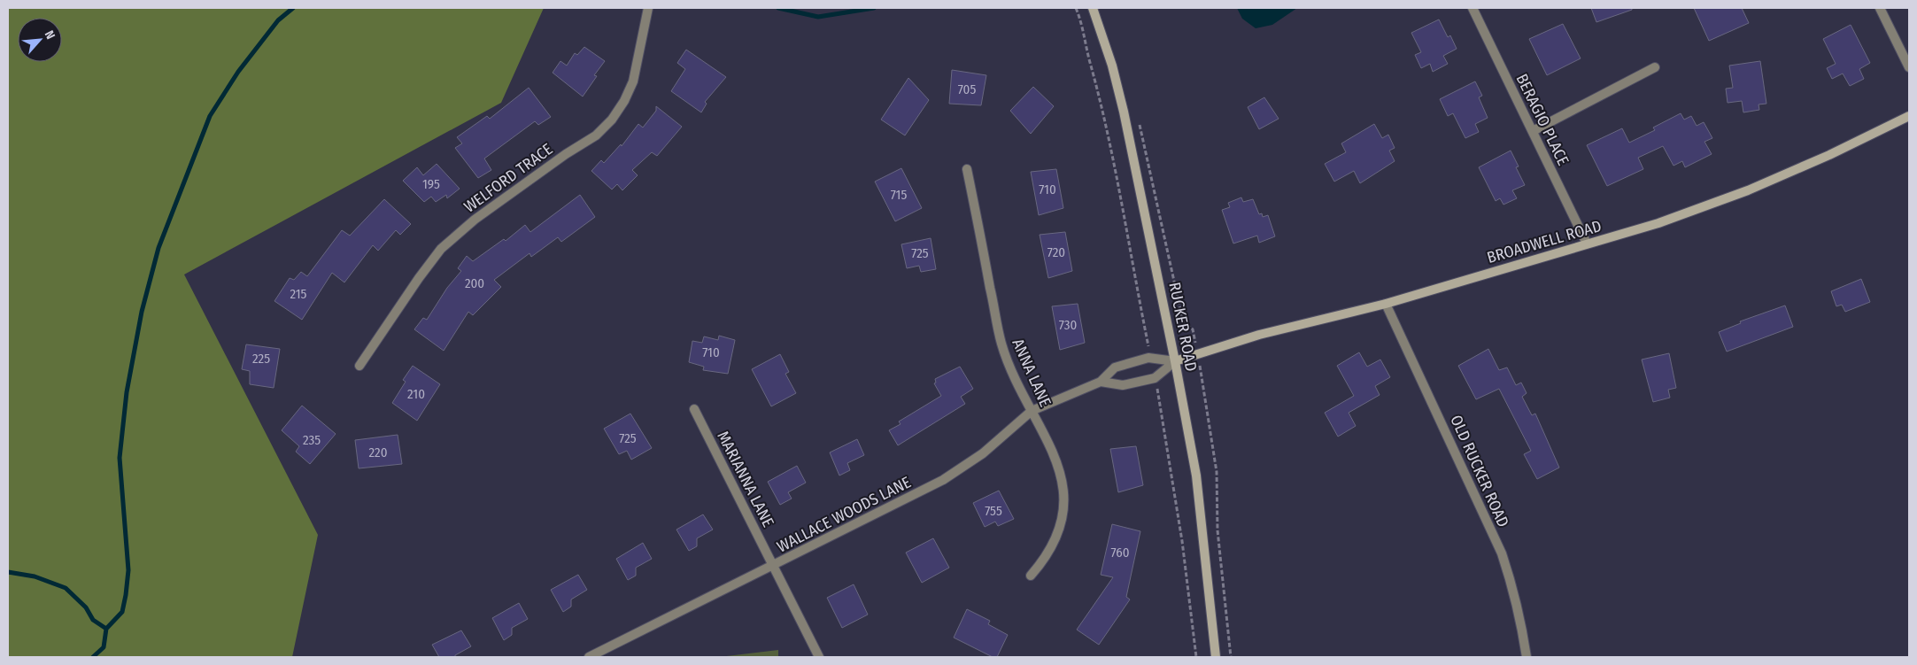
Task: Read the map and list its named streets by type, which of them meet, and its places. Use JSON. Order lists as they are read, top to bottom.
{
  "streets": {
    "street": [
      "BERAGIO PLACE",
      "WELFORD TRACE",
      "BROADWELL ROAD",
      "RUCKER ROAD",
      "ANNA LANE",
      "OLD RUCKER ROAD",
      "MARIANNA LANE",
      "WALLACE WOODS LANE"
    ]
  },
  "crossings": [
    ["BERAGIO PLACE", "BROADWELL ROAD"],
    ["BROADWELL ROAD", "RUCKER ROAD"],
    ["BROADWELL ROAD", "OLD RUCKER ROAD"],
    ["BROADWELL ROAD", "WALLACE WOODS LANE"],
    ["RUCKER ROAD", "WALLACE WOODS LANE"],
    ["ANNA LANE", "WALLACE WOODS LANE"],
    ["MARIANNA LANE", "WALLACE WOODS LANE"]
  ],
  "house_numbers": [
    "705",
    "195",
    "710",
    "715",
    "720",
    "725",
    "200",
    "215",
    "730",
    "710",
    "225",
    "210",
    "725",
    "235",
    "220",
    "755",
    "760"
  ],
  "north": "top right"
}
